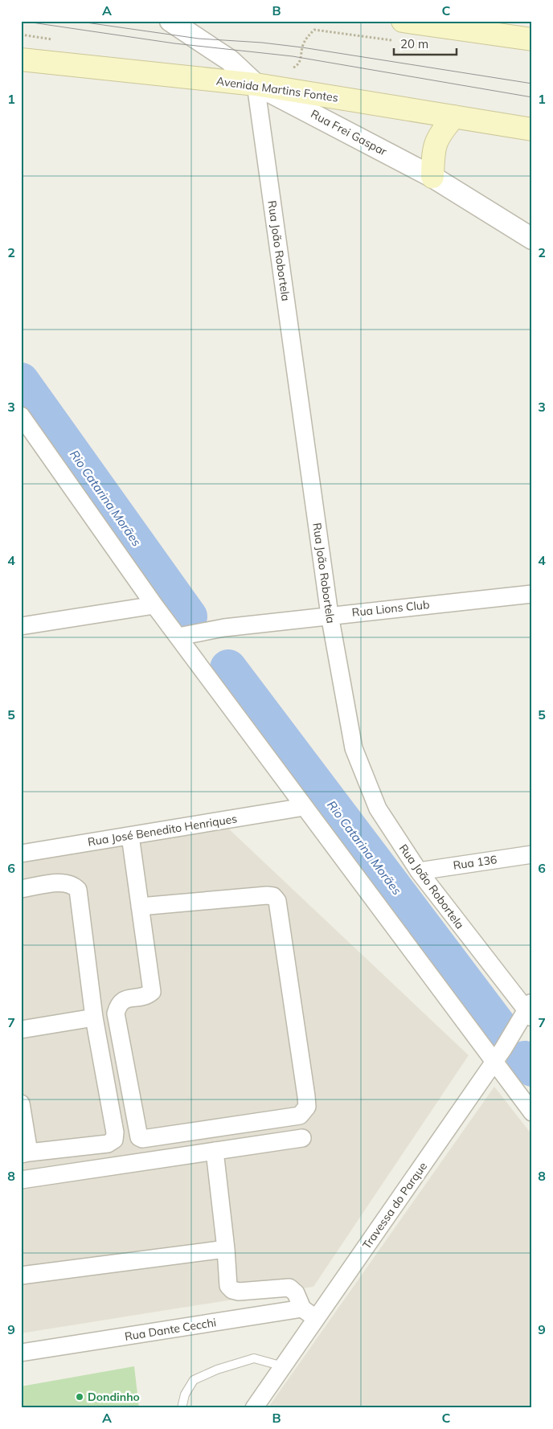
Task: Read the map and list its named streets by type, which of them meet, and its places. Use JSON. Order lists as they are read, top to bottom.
{
  "streets": {
    "main road": ["Avenida Martins Fontes"],
    "street": [
      "Rua Frei Gaspar",
      "Rua João Robortela",
      "Rua Lions Club",
      "Rua José Benedito Henriques",
      "Rua 136",
      "Travessa do Parque",
      "Rua Dante Cecchi"
    ]
  },
  "crossings": [
    ["Avenida Martins Fontes", "Rua Frei Gaspar"],
    ["Avenida Martins Fontes", "Rua João Robortela"],
    ["Rua Frei Gaspar", "Rua João Robortela"],
    ["Rua João Robortela", "Rua Lions Club"],
    ["Rua João Robortela", "Rua 136"],
    ["Rua João Robortela", "Travessa do Parque"]
  ],
  "water": ["Rio Catarina Morães"],
  "places": ["Dondinho"],
  "scale_bar": "20 m",
  "grid": {
    "columns": ["A", "B", "C"],
    "rows": [
      "1",
      "2",
      "3",
      "4",
      "5",
      "6",
      "7",
      "8",
      "9"
    ]
  }
}
